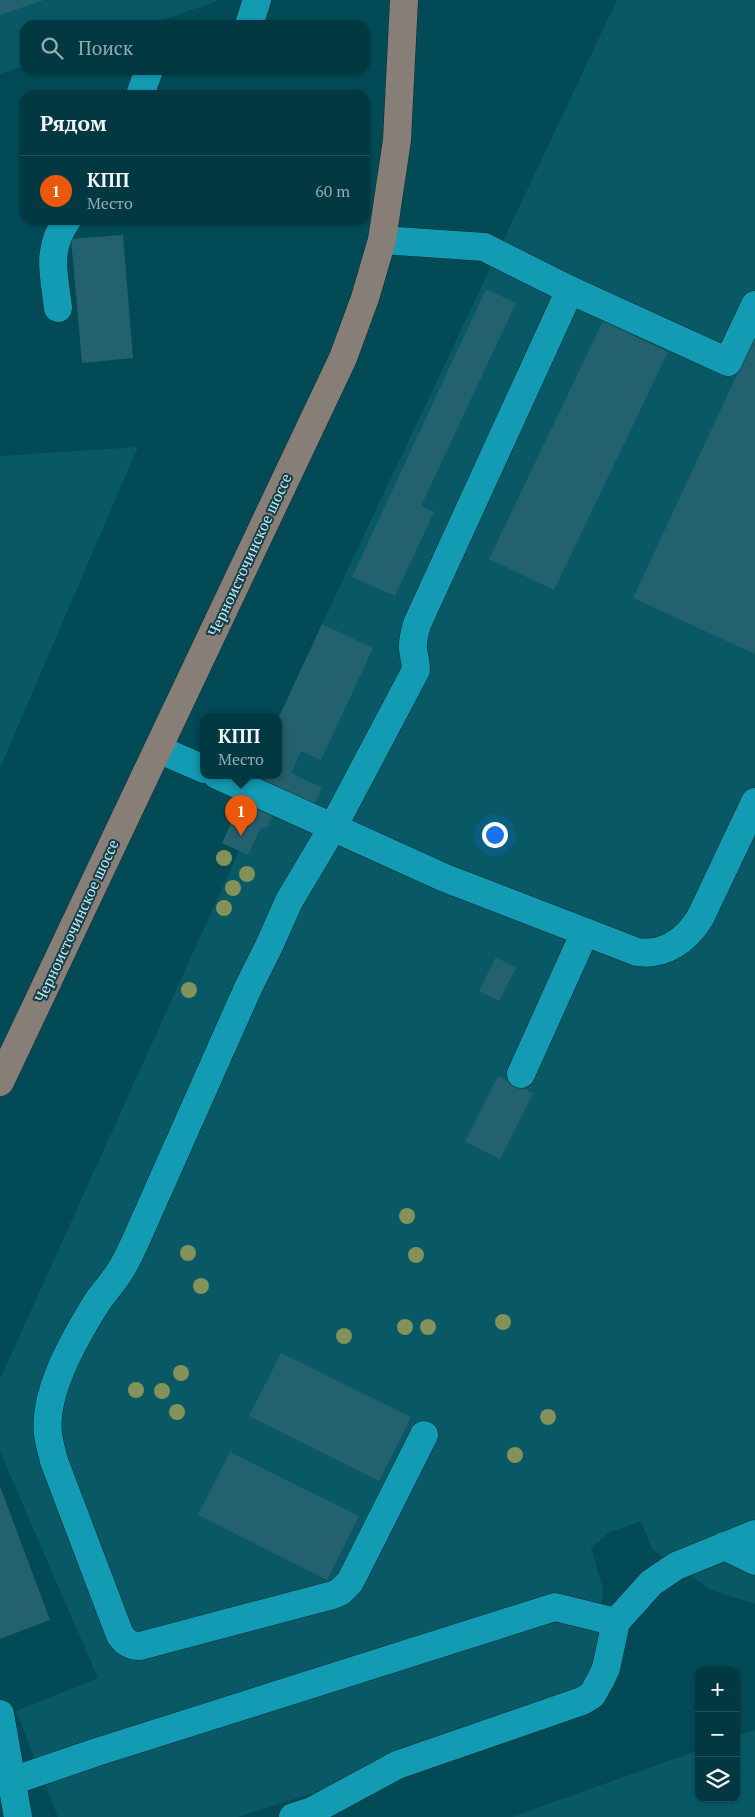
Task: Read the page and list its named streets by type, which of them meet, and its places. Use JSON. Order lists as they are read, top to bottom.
{
  "streets": {
    "main road": ["Черноисточинское шоссе"]
  },
  "page": {
    "search": "Поиск",
    "heading": "Рядом",
    "list": [
      {
        "mark": "1",
        "name": "КПП",
        "note": "Место",
        "value": "60 m"
      }
    ],
    "popup": ["КПП", "Место"],
    "pins": "1",
    "map_buttons": ["+", "−"]
  }
}
